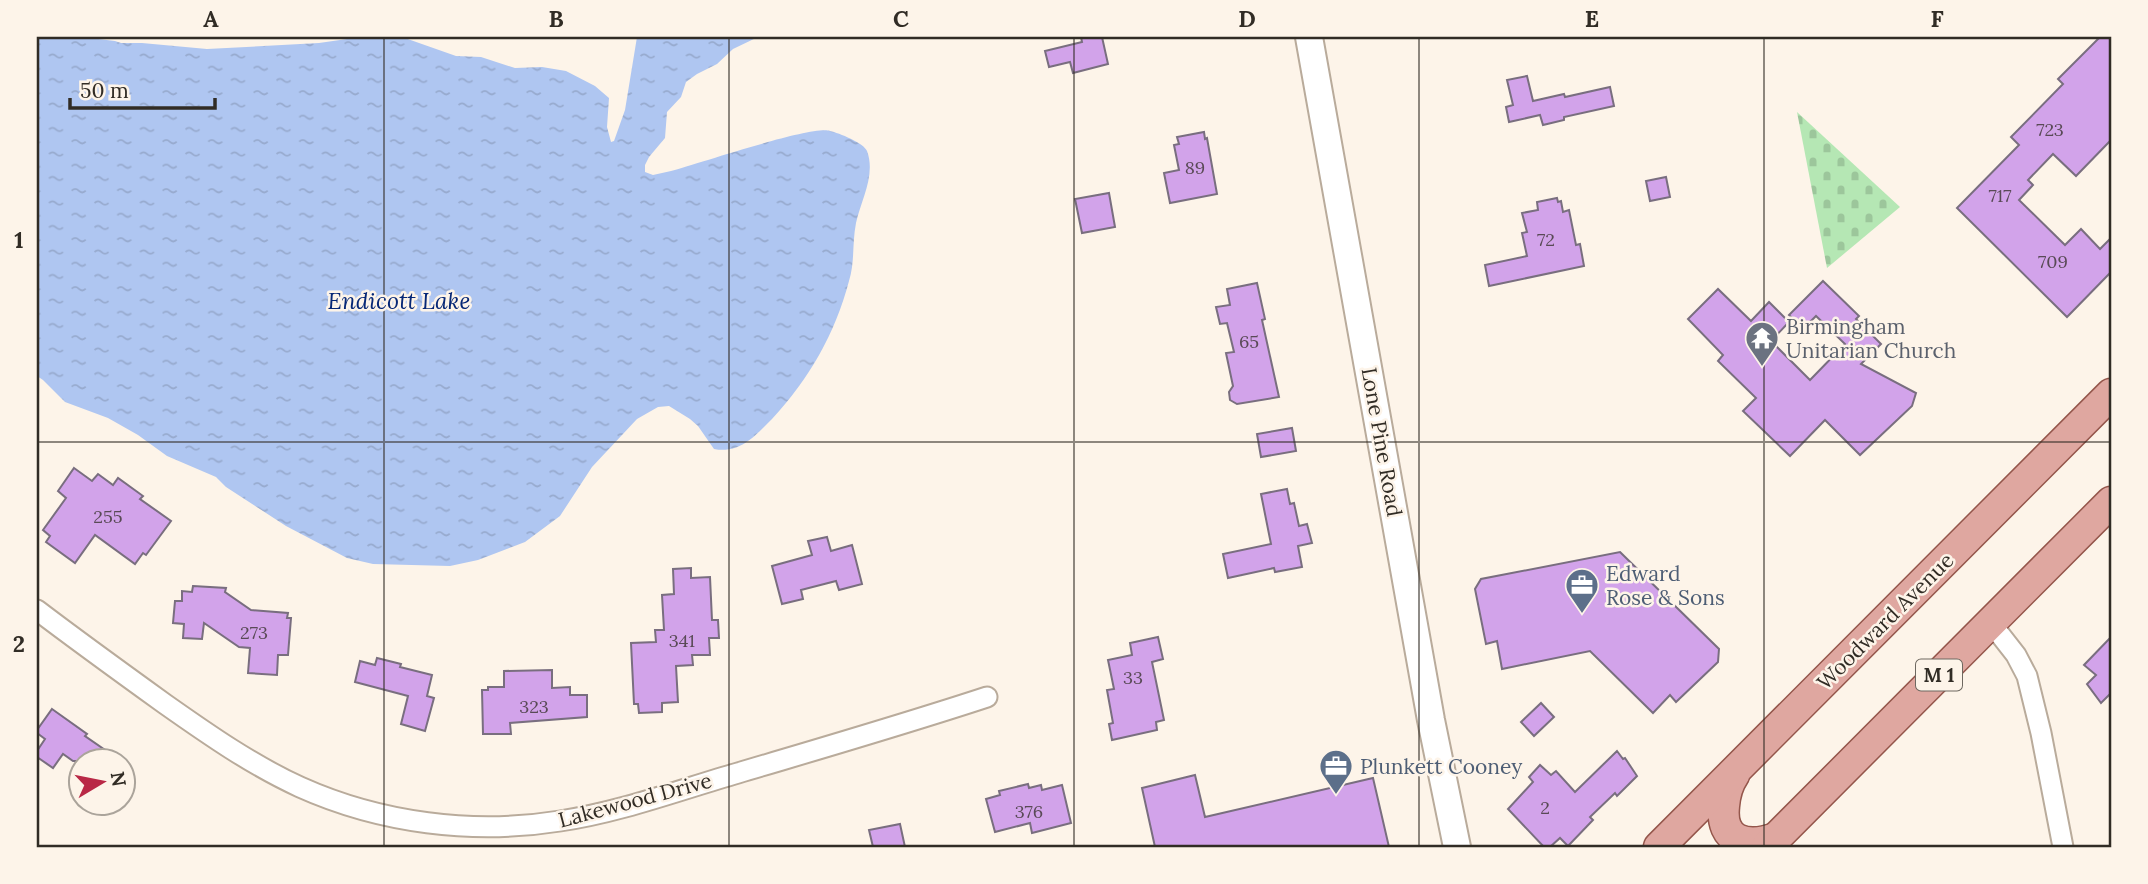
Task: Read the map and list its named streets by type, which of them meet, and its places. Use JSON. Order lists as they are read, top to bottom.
{
  "streets": {
    "main road": ["Woodward Avenue", "M 1"],
    "street": ["Lone Pine Road", "Lakewood Drive"]
  },
  "water": ["Endicott Lake"],
  "places": {
    "temple": ["Birmingham Unitarian Church"],
    "office": ["Edward Rose & Sons", "Plunkett Cooney"]
  },
  "house_numbers": [
    "723",
    "89",
    "717",
    "72",
    "709",
    "65",
    "255",
    "273",
    "341",
    "33",
    "323",
    "2",
    "376"
  ],
  "scale_bar": "50 m",
  "north": "right",
  "grid": {
    "columns": [
      "A",
      "B",
      "C",
      "D",
      "E",
      "F"
    ],
    "rows": ["1", "2"]
  }
}
